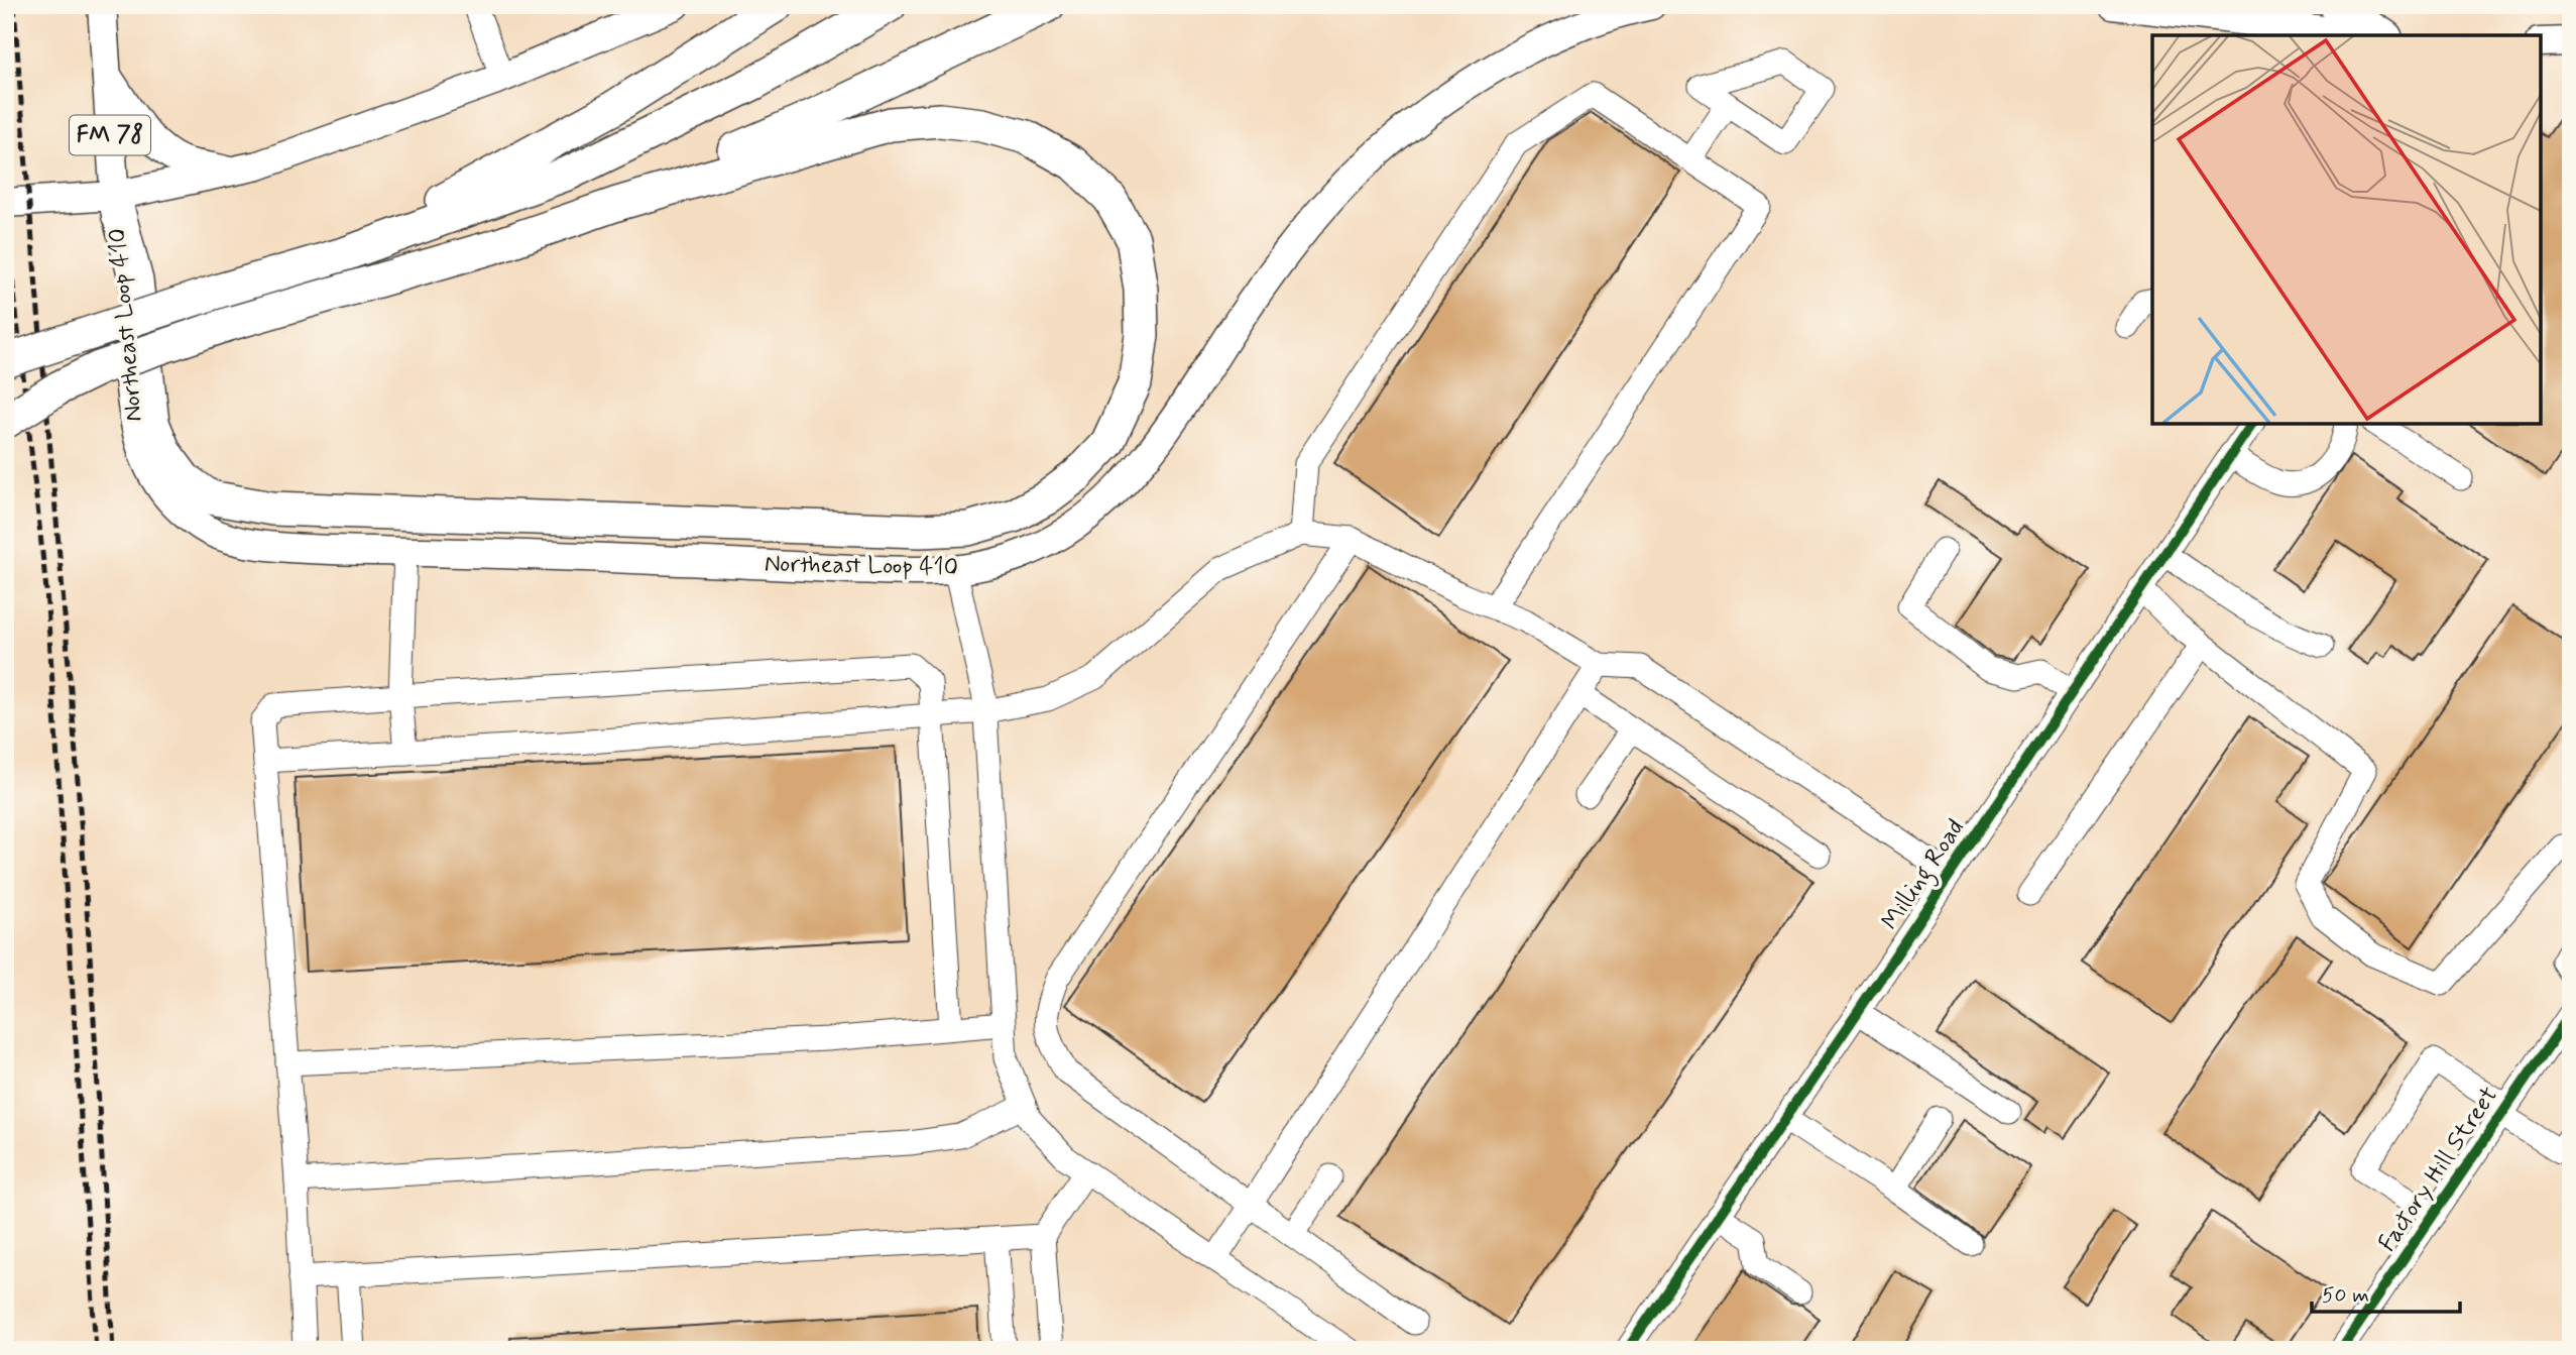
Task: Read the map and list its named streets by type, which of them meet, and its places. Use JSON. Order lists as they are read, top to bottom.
{
  "streets": {
    "main road": ["FM 78", "Northeast Loop 410"],
    "street": ["Milling Road", "Factory Hill Street"]
  },
  "crossings": [
    ["FM 78", "Northeast Loop 410"]
  ],
  "scale_bar": "50 m"
}
